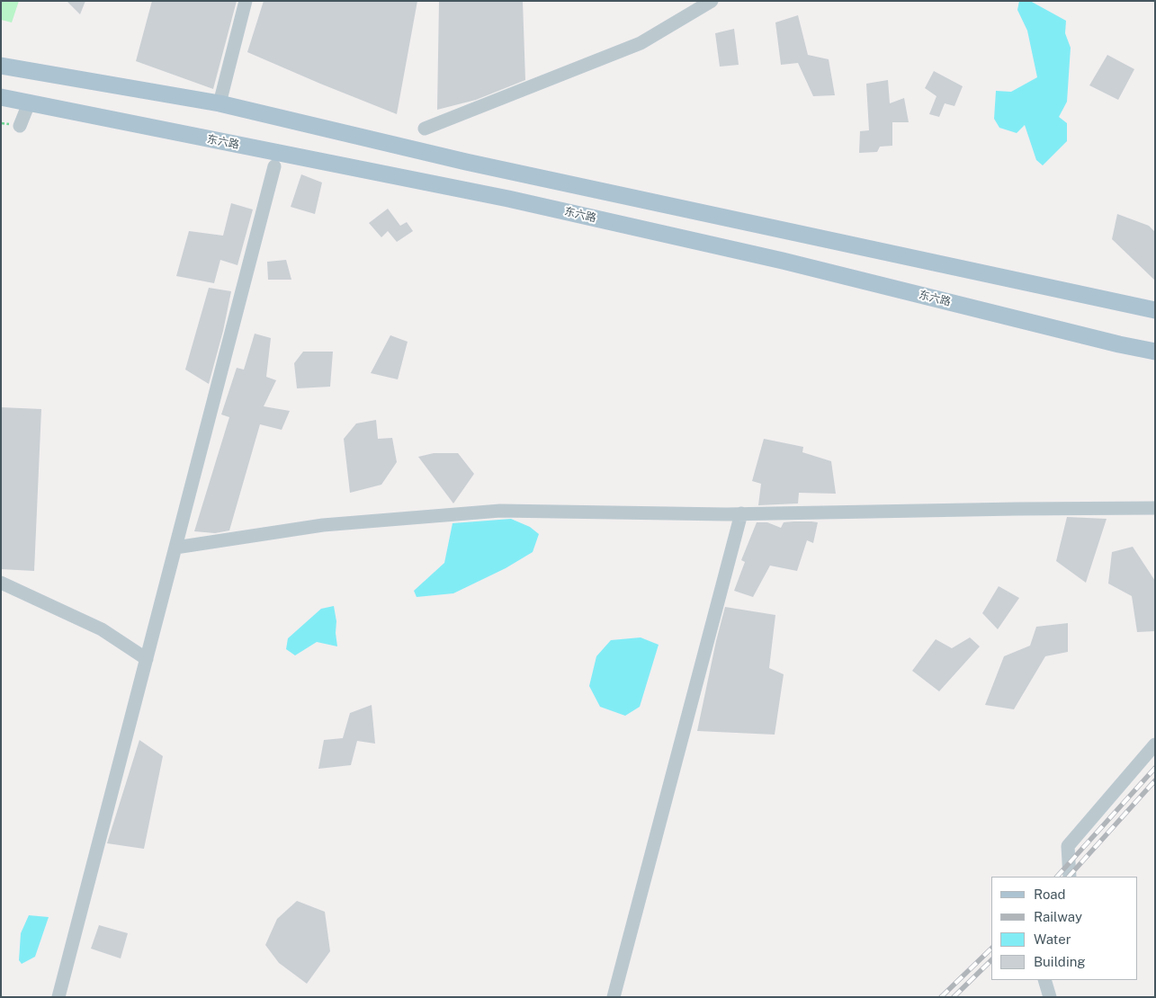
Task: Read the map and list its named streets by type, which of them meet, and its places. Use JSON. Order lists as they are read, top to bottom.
{
  "streets": {
    "main road": ["东六路"]
  },
  "legend": [
    "Road",
    "Railway",
    "Water",
    "Building"
  ]
}
